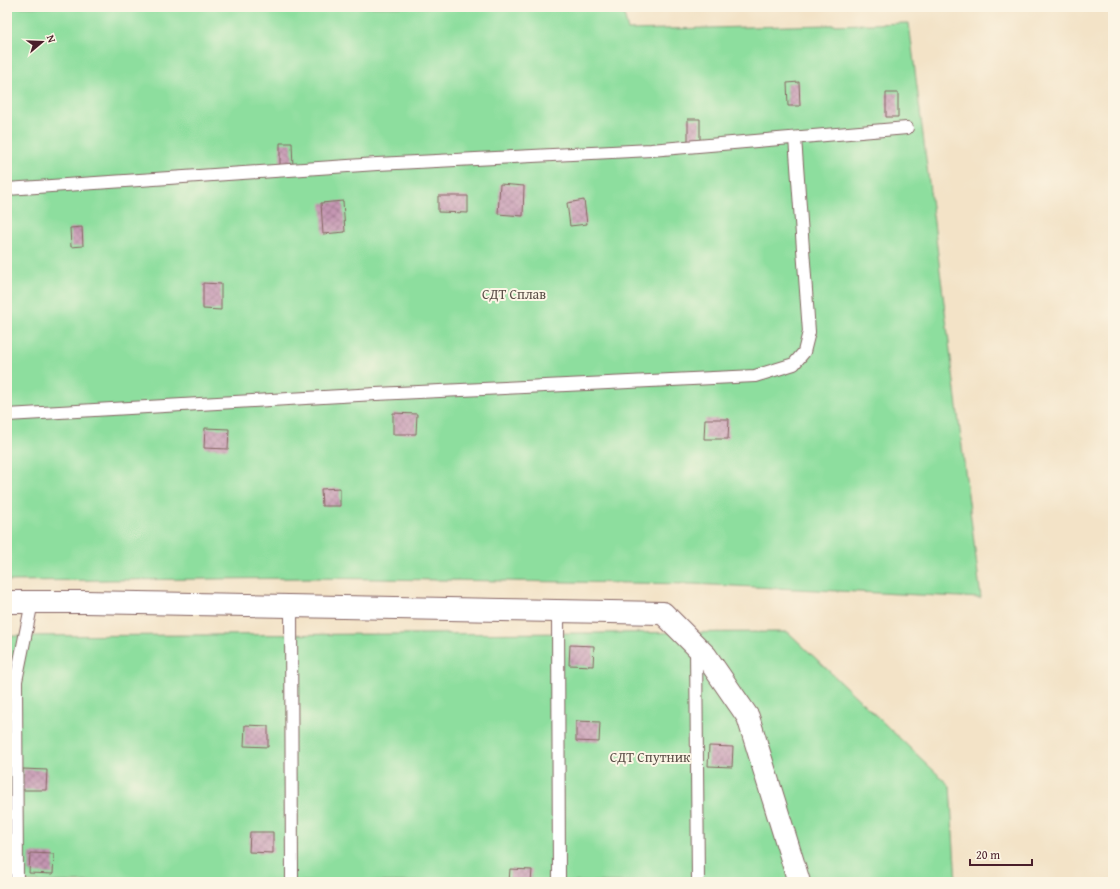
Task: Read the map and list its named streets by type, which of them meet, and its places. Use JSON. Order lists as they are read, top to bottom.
{
  "parks": ["СДТ Сплав", "СДТ Спутник"],
  "scale_bar": "20 m",
  "north": "right"
}
